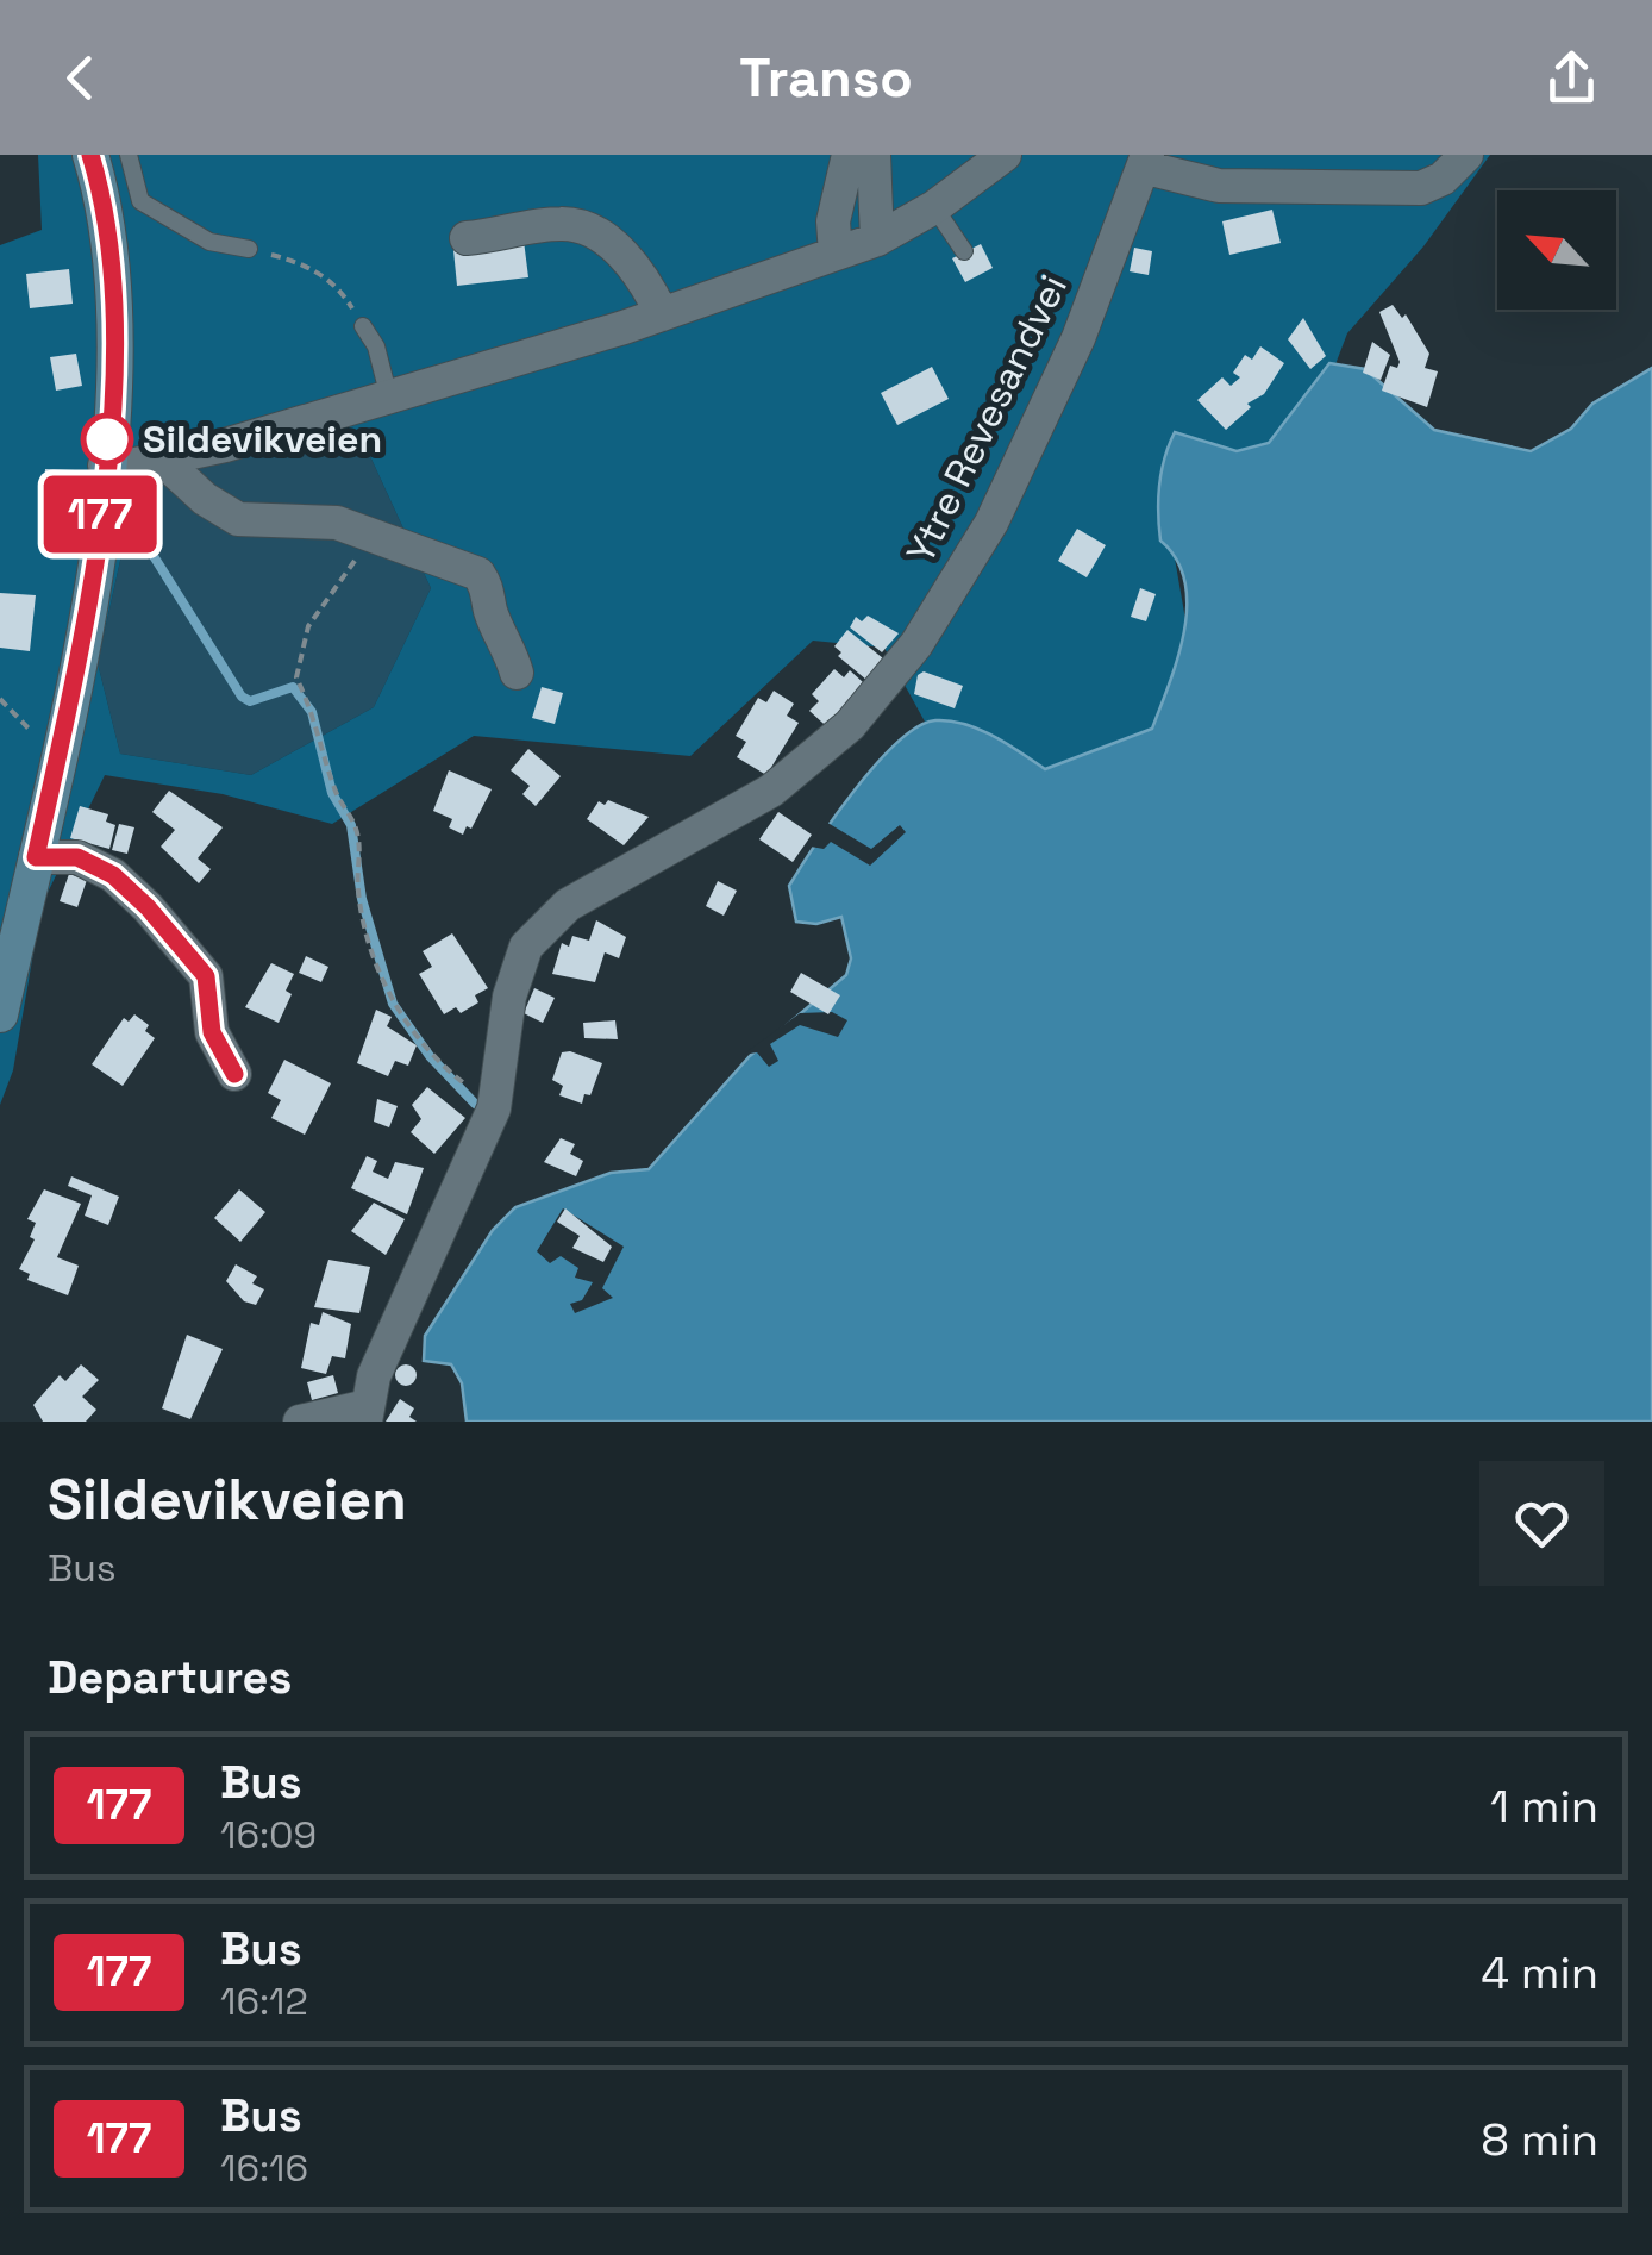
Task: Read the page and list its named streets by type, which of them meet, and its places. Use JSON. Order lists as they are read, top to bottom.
{
  "streets": {
    "street": ["Ytre Revesandvei"]
  },
  "places": ["Sildevikveien"],
  "lines": ["bus line 177"],
  "north": "top left",
  "page": {
    "header": "Transo",
    "on_map": "177",
    "heading": [
      ["Sildevikveien", "Bus"],
      "Departures"
    ],
    "list": [
      {
        "mark": "177",
        "name": "Bus",
        "note": "16:09",
        "value": "1 min"
      },
      {
        "mark": "177",
        "name": "Bus",
        "note": "16:12",
        "value": "4 min"
      },
      {
        "mark": "177",
        "name": "Bus",
        "note": "16:16",
        "value": "8 min"
      }
    ]
  }
}
